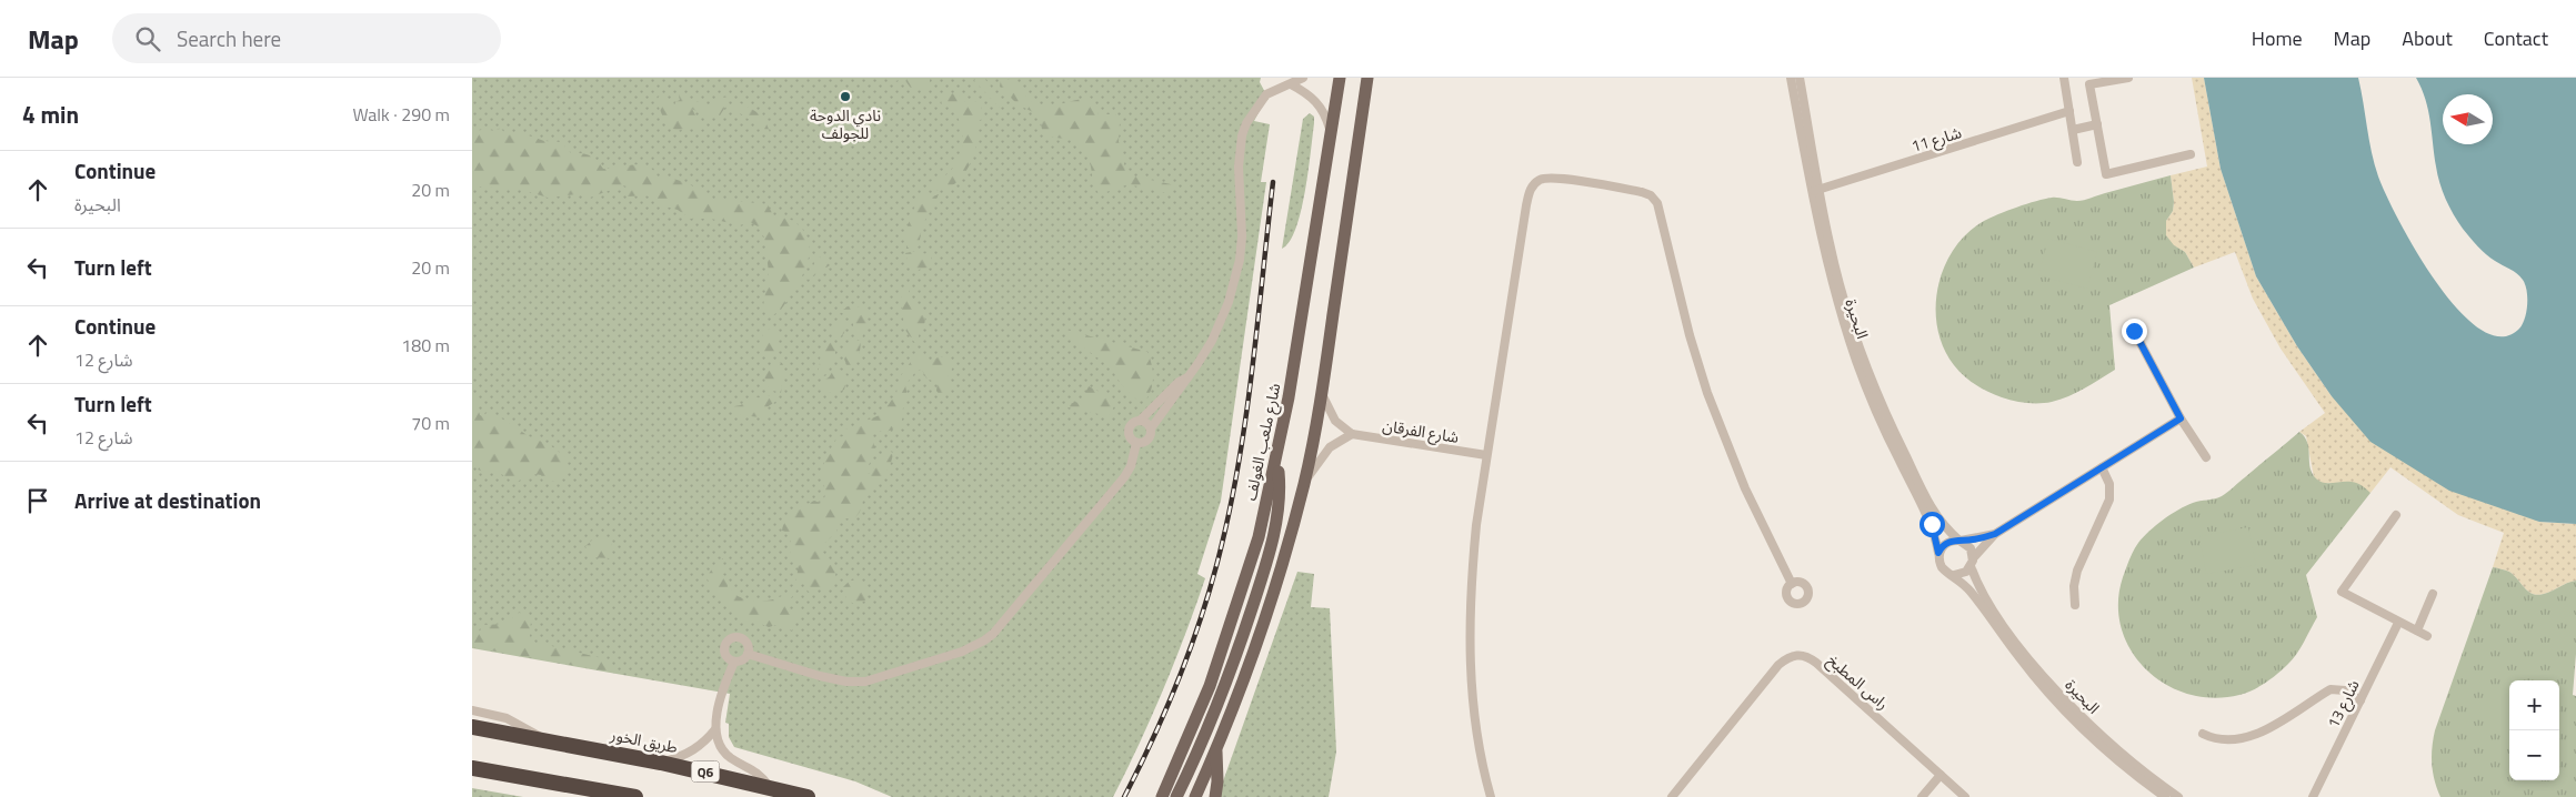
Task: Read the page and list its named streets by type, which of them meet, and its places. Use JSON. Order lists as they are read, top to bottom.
{
  "streets": {
    "highway": ["طريق الخور", "Q6"],
    "main road": ["شارع ملعب الغولف"],
    "street": [
      "شارع 11",
      "البحيرة",
      "شارع الفرقان",
      "راس المطبخ",
      "شارع 13"
    ]
  },
  "crossings": [
    ["شارع 11", "البحيرة"]
  ],
  "places": ["نادي الدوحة للجولف"],
  "north": "left",
  "page": {
    "header": "Map",
    "search": "Search here",
    "nav": [
      "Home",
      "Map",
      "About",
      "Contact"
    ],
    "heading": ["4 min", "Walk · 290 m"],
    "list": [
      ["Continue", "البحيرة", "20 m"],
      ["Turn left", "20 m"],
      ["Continue", "شارع 12", "180 m"],
      ["Turn left", "شارع 12", "70 m"],
      "Arrive at destination"
    ],
    "map_buttons": ["+", "−"]
  }
}
